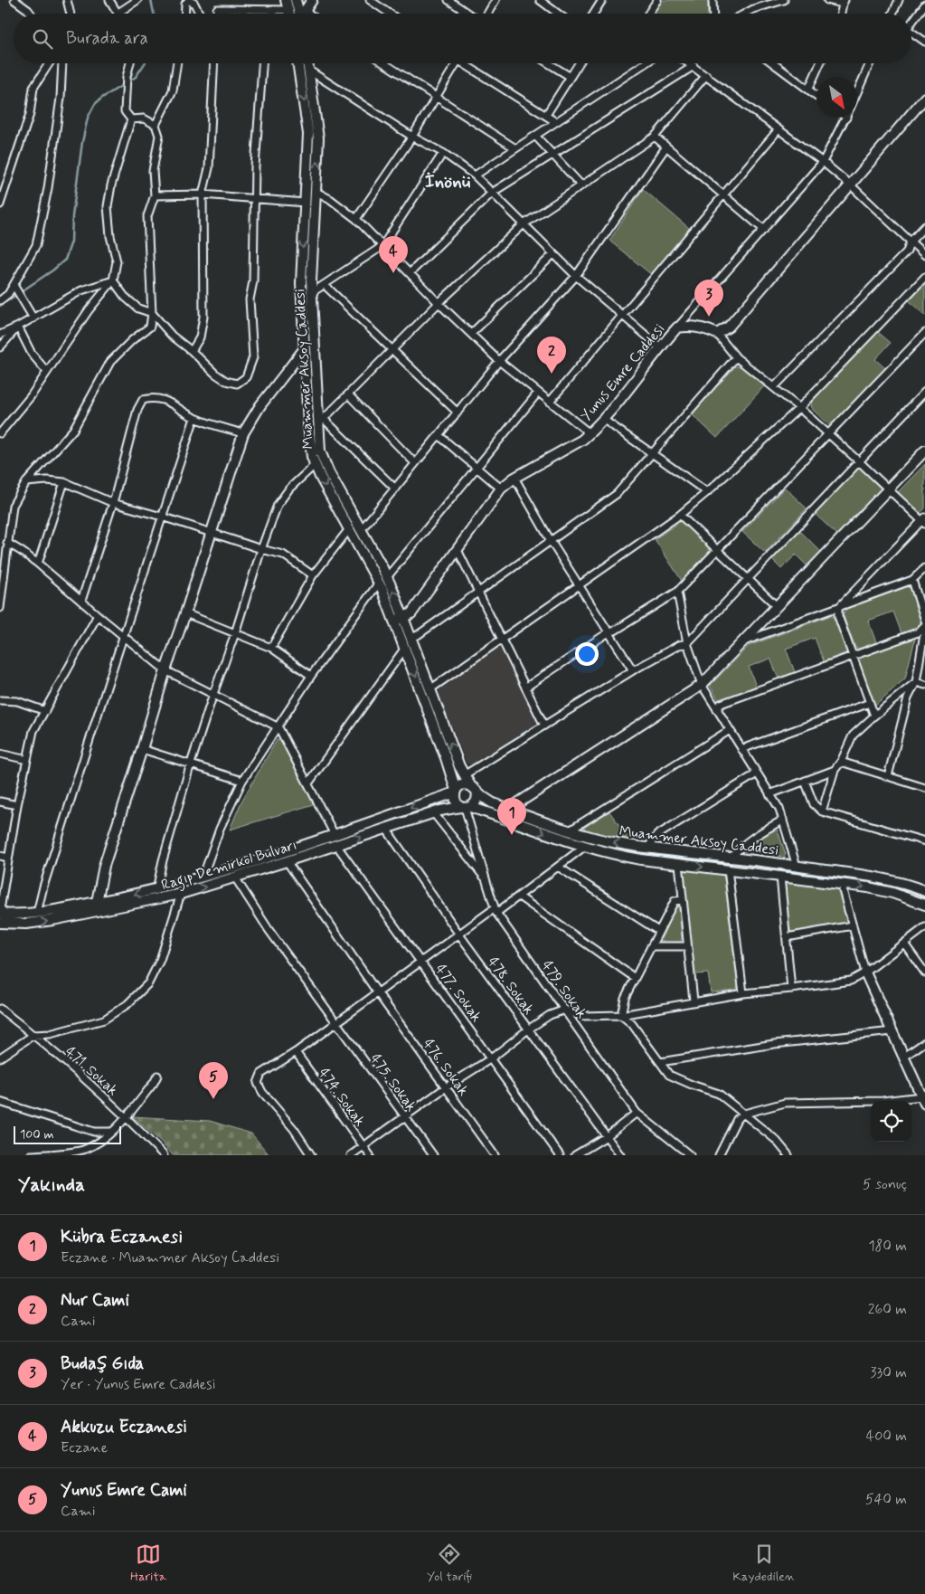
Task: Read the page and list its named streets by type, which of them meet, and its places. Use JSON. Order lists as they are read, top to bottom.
{
  "streets": {
    "main road": ["Muammer Aksoy Caddesi", "Yunus Emre Caddesi", "Ragıp Demirkol Bulvarı"],
    "street": [
      "478. Sokak",
      "479. Sokak",
      "477. Sokak",
      "476. Sokak",
      "471. Sokak",
      "475. Sokak",
      "474. Sokak"
    ]
  },
  "crossings": [
    ["Muammer Aksoy Caddesi", "Yunus Emre Caddesi"],
    ["Muammer Aksoy Caddesi", "Ragıp Demirkol Bulvarı"],
    ["Muammer Aksoy Caddesi", "479. Sokak"],
    ["Ragıp Demirkol Bulvarı", "478. Sokak"],
    ["Ragıp Demirkol Bulvarı", "479. Sokak"],
    ["Ragıp Demirkol Bulvarı", "477. Sokak"],
    ["Ragıp Demirkol Bulvarı", "476. Sokak"],
    ["Ragıp Demirkol Bulvarı", "475. Sokak"]
  ],
  "districts": ["İnönü"],
  "scale_bar": "100 m",
  "north": "bottom right",
  "page": {
    "search": "Burada ara",
    "pins": [
      "4",
      "3",
      "2",
      "1",
      "5"
    ],
    "scale": "100 m",
    "heading": ["Yakında", "5 sonuç"],
    "list": [
      {
        "mark": "1",
        "name": "Kübra Eczanesi",
        "note": "Eczane · Muammer Aksoy Caddesi",
        "value": "180 m"
      },
      {
        "mark": "2",
        "name": "Nur Cami",
        "note": "Cami",
        "value": "260 m"
      },
      {
        "mark": "3",
        "name": "Budaş Gıda",
        "note": "Yer · Yunus Emre Caddesi",
        "value": "330 m"
      },
      {
        "mark": "4",
        "name": "Akkuzu Eczanesi",
        "note": "Eczane",
        "value": "400 m"
      },
      {
        "mark": "5",
        "name": "Yunus Emre Cami",
        "note": "Cami",
        "value": "540 m"
      }
    ],
    "nav": ["Harita", "Yol tarifi", "Kaydedilen"]
  }
}
